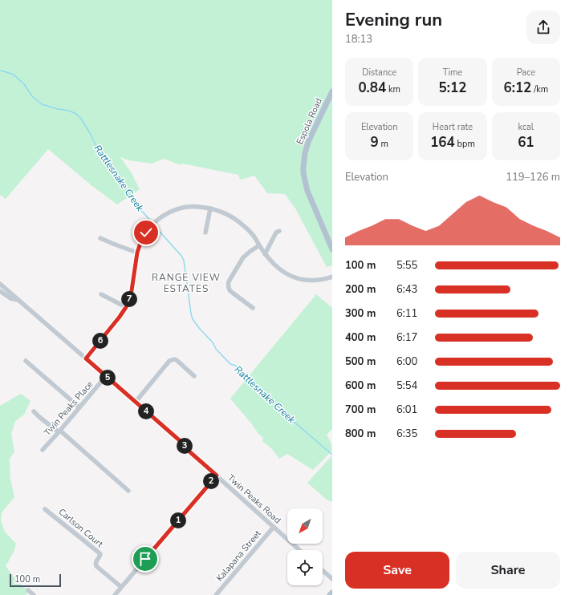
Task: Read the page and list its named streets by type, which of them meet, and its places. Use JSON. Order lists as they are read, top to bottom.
{
  "streets": {
    "main road": ["Espola Road"],
    "street": [
      "Twin Peaks Place",
      "Twin Peaks Road",
      "Carlson Court",
      "Kalapana Street"
    ]
  },
  "crossings": [
    ["Twin Peaks Place", "Twin Peaks Road"],
    ["Twin Peaks Road", "Kalapana Street"]
  ],
  "districts": ["RANGE VIEW ESTATES"],
  "water": ["Rattlesnake Creek"],
  "scale_bar": "100 m",
  "north": "bottom left",
  "page": {
    "heading": ["Evening run", "18:13"],
    "stats": [
      ["Distance", "0.84 km"],
      ["Time", "5:12"],
      ["Pace", "6:12 /km"],
      ["Elevation", "9 m"],
      ["Heart rate", "164 bpm"],
      ["kcal", "61"]
    ],
    "chart": ["Elevation", "119–126 m"],
    "list": [
      {
        "name": "100 m",
        "note": "5:55"
      },
      {
        "name": "200 m",
        "note": "6:43"
      },
      {
        "name": "300 m",
        "note": "6:11"
      },
      {
        "name": "400 m",
        "note": "6:17"
      },
      {
        "name": "500 m",
        "note": "6:00"
      },
      {
        "name": "600 m",
        "note": "5:54"
      },
      {
        "name": "700 m",
        "note": "6:01"
      },
      {
        "name": "800 m",
        "note": "6:35"
      }
    ],
    "pins": [
      "7",
      "6",
      "5",
      "4",
      "3",
      "2",
      "1"
    ],
    "buttons": ["Save", "Share"],
    "scale": "100 m"
  }
}
